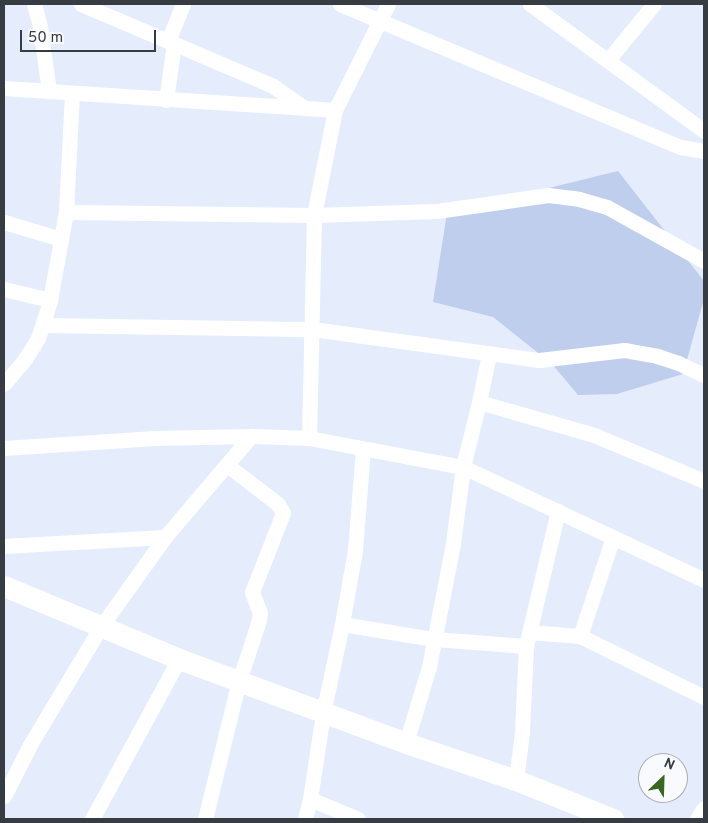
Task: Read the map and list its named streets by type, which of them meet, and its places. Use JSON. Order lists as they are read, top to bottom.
{
  "scale_bar": "50 m",
  "north": "top right"
}
